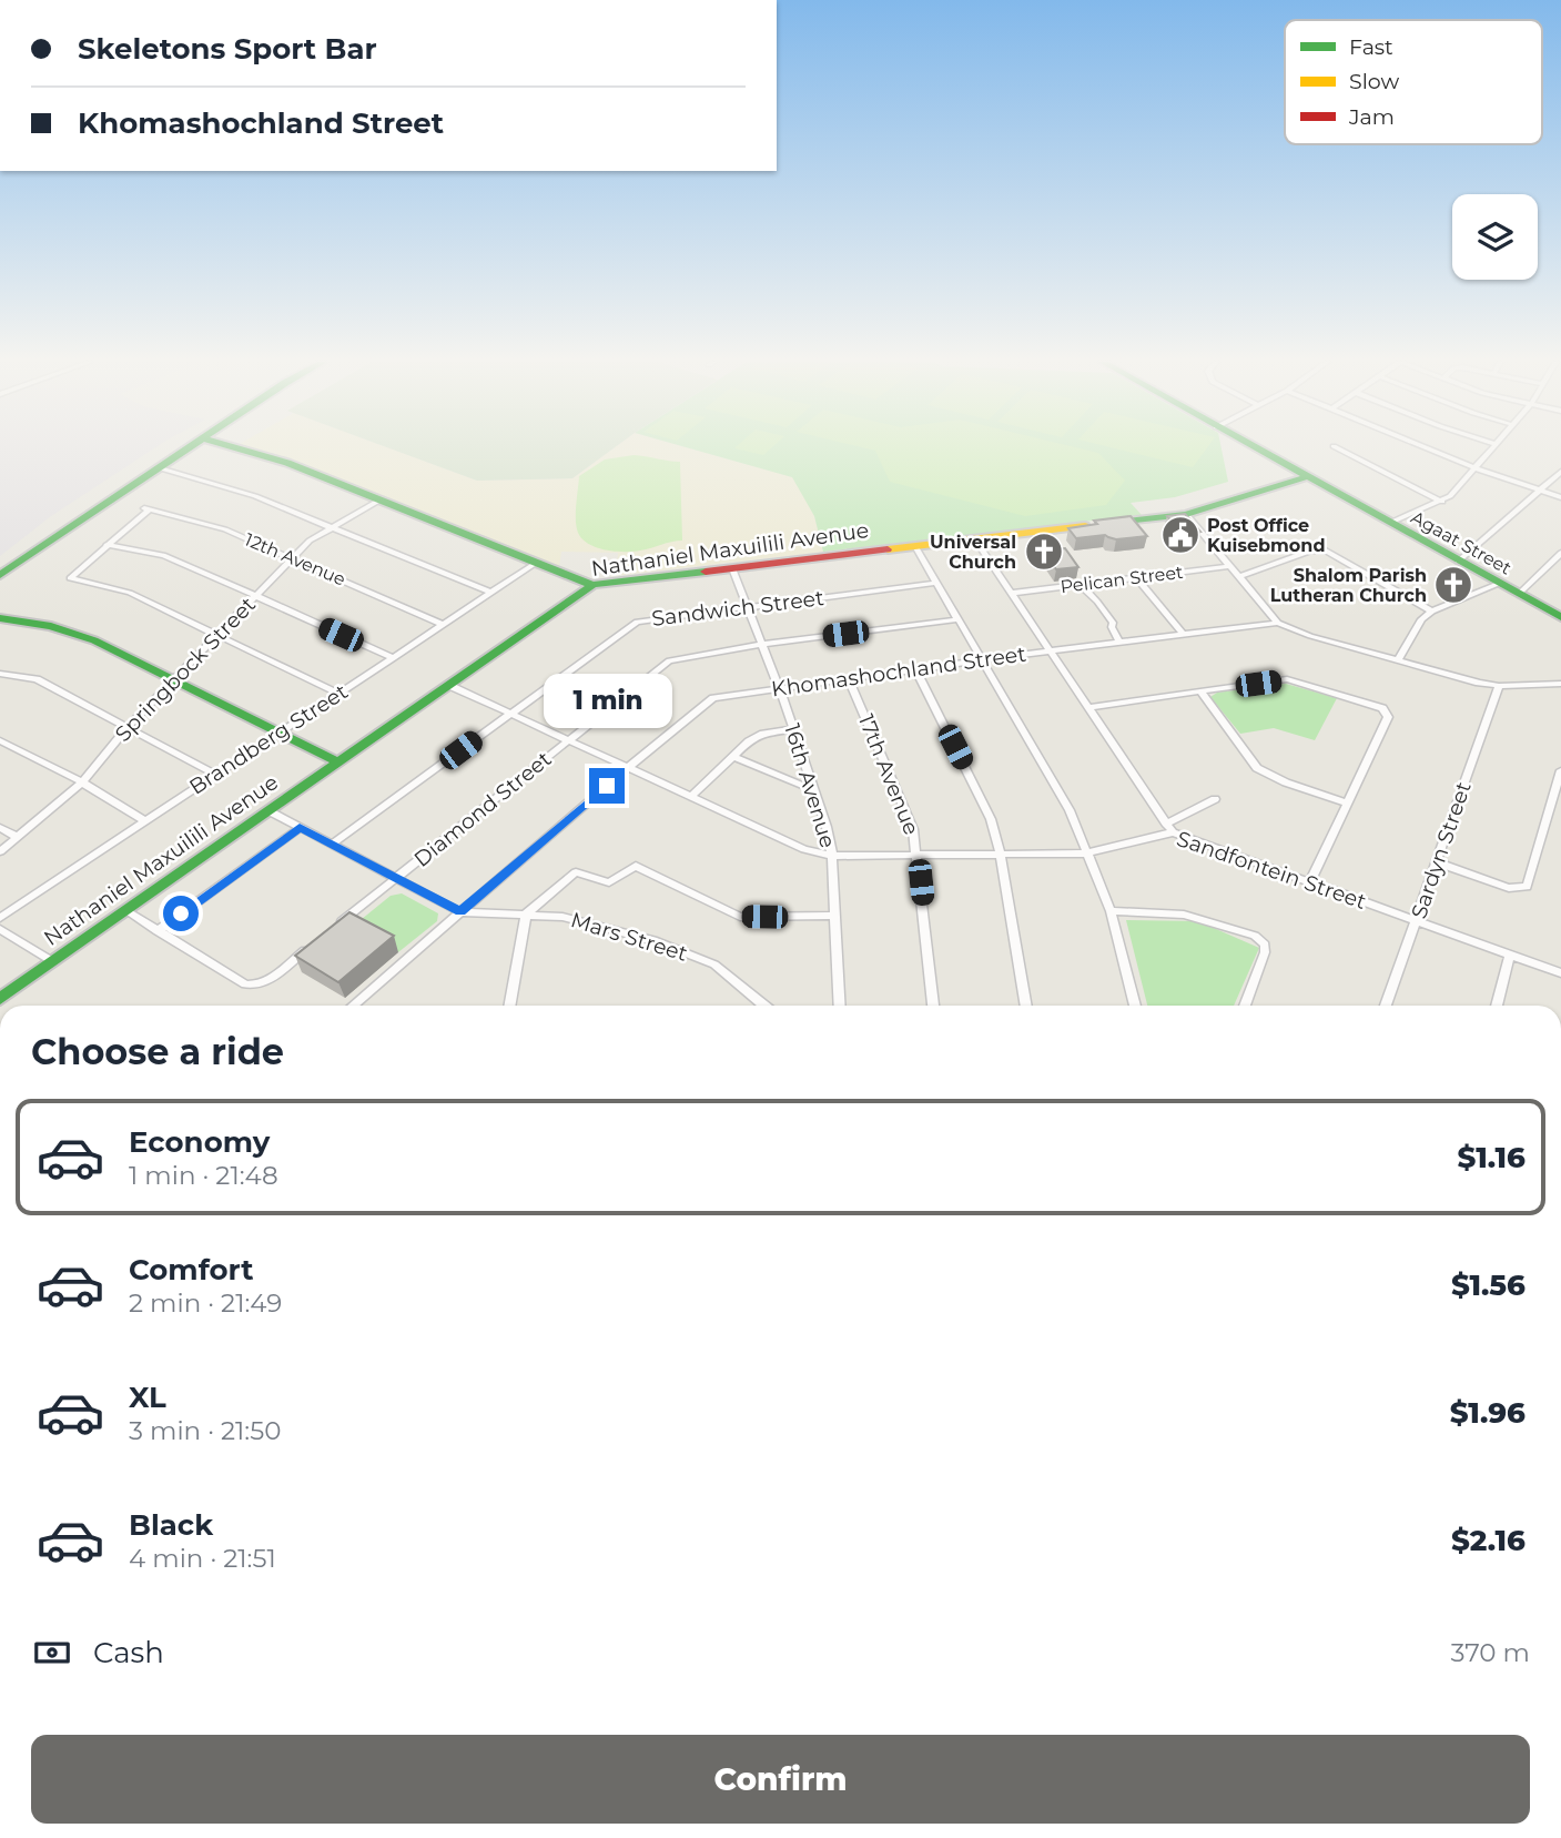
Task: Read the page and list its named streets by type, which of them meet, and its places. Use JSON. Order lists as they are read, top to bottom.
{
  "streets": {
    "street": [
      "Agaat Street",
      "Nathaniel Maxuilili Avenue",
      "12th Avenue",
      "Pelican Street",
      "Sandwich Street",
      "Springbock Street",
      "Khomashochland Street",
      "Brandberg Street",
      "17th Avenue",
      "16th Avenue",
      "Diamond Street",
      "Sardyn Street",
      "Sandfontein Street",
      "Mars Street"
    ]
  },
  "crossings": [
    ["Agaat Street", "Nathaniel Maxuilili Avenue"],
    ["Nathaniel Maxuilili Avenue", "16th Avenue"],
    ["Nathaniel Maxuilili Avenue", "Sandfontein Street"],
    ["12th Avenue", "Springbock Street"],
    ["12th Avenue", "Brandberg Street"],
    ["Sandwich Street", "16th Avenue"],
    ["Sandwich Street", "Sandfontein Street"],
    ["Khomashochland Street", "17th Avenue"],
    ["Khomashochland Street", "16th Avenue"],
    ["Khomashochland Street", "Sardyn Street"],
    ["Khomashochland Street", "Sandfontein Street"],
    ["Khomashochland Street", "Mars Street"],
    ["17th Avenue", "Sandfontein Street"],
    ["16th Avenue", "Diamond Street"],
    ["16th Avenue", "Sandfontein Street"],
    ["Diamond Street", "Sandfontein Street"],
    ["Sardyn Street", "Sandfontein Street"]
  ],
  "places": {
    "public building": ["Post Office Kuisebmond"],
    "church": ["Universal Church", "Shalom Parish Lutheran Church"]
  },
  "legend": ["Fast", "Slow", "Jam"],
  "page": {
    "banner": ["Skeletons Sport Bar", "Khomashochland Street"],
    "bubble": "1 min",
    "heading": "Choose a ride",
    "list": [
      {
        "name": "Economy",
        "note": "1 min · 21:48",
        "value": "$1.16"
      },
      {
        "name": "Comfort",
        "note": "2 min · 21:49",
        "value": "$1.56"
      },
      {
        "name": "XL",
        "note": "3 min · 21:50",
        "value": "$1.96"
      },
      {
        "name": "Black",
        "note": "4 min · 21:51",
        "value": "$2.16"
      }
    ],
    "pay": ["Cash", "370 m"],
    "buttons": "Confirm"
  }
}
